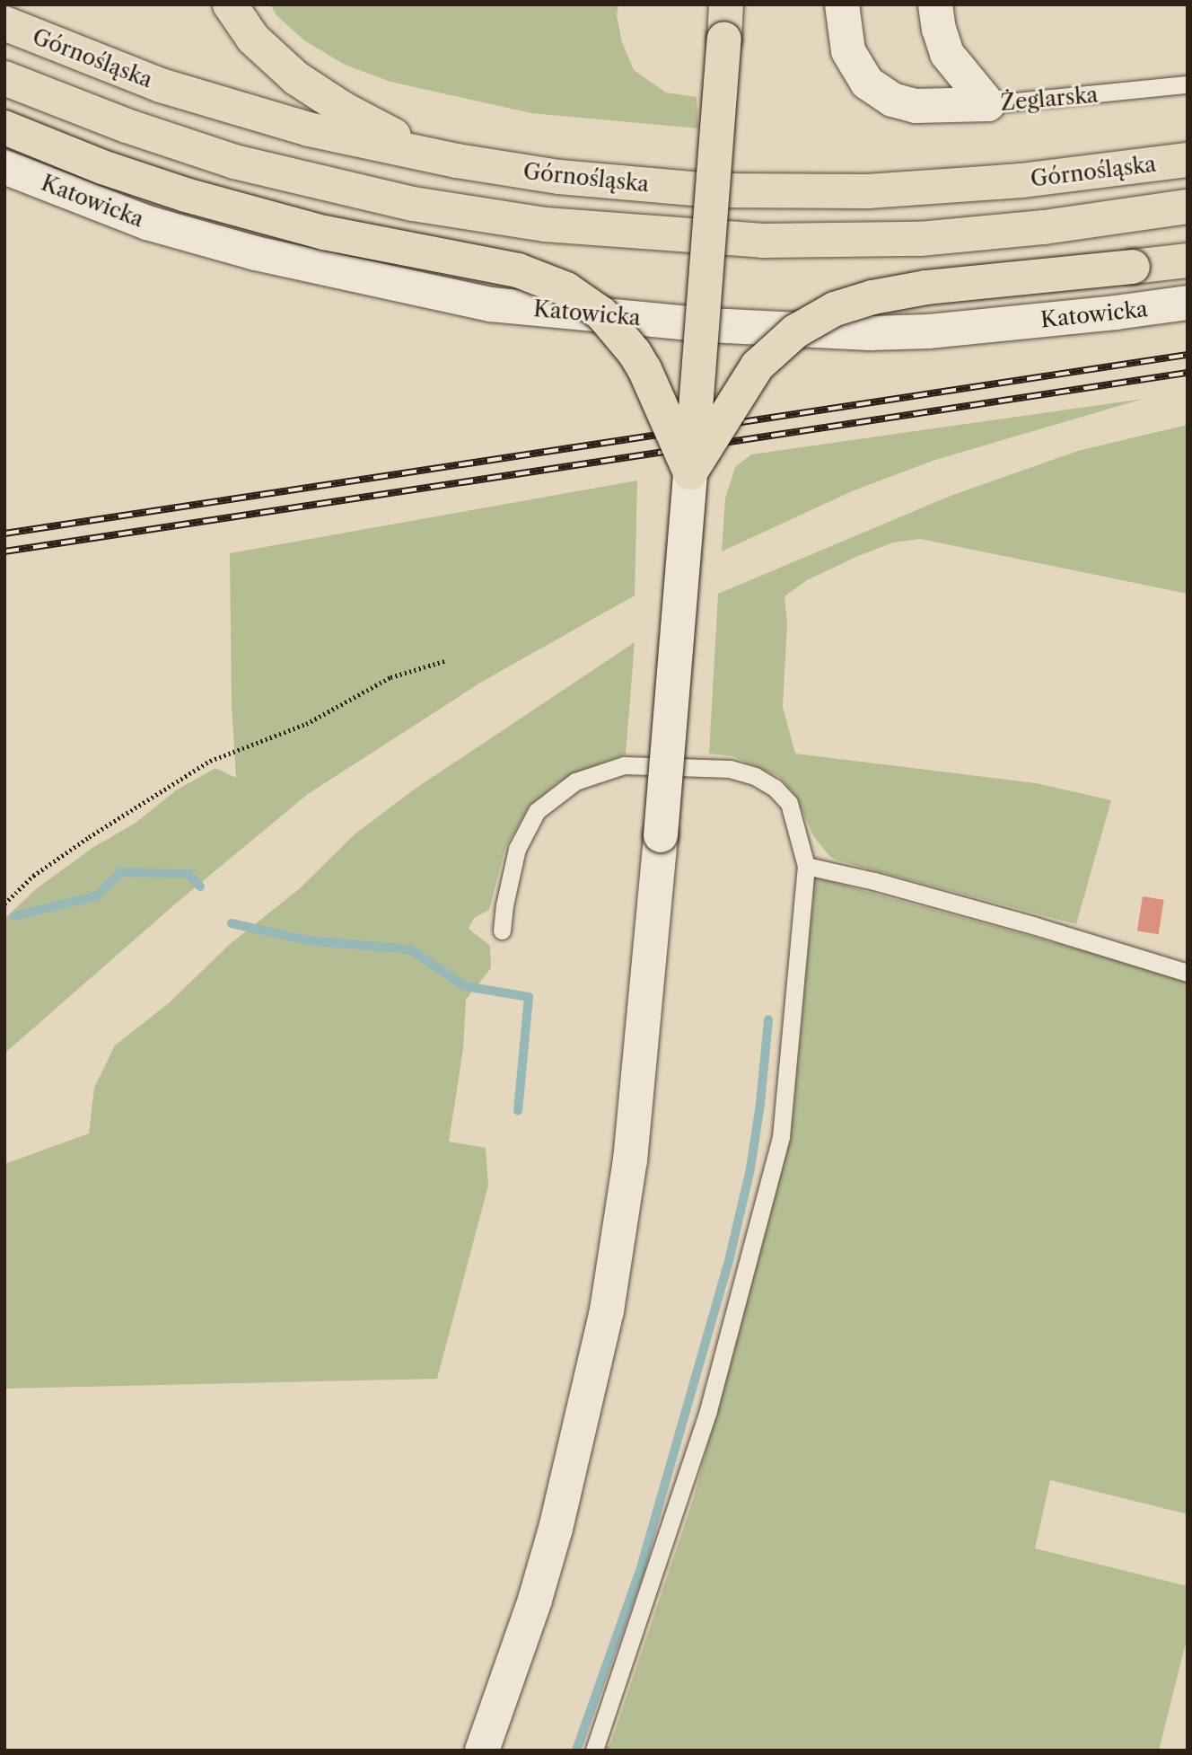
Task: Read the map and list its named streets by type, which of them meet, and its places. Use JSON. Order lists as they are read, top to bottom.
{
  "streets": {
    "main road": ["Górnośląska"],
    "street": ["Żeglarska", "Katowicka"]
  }
}
